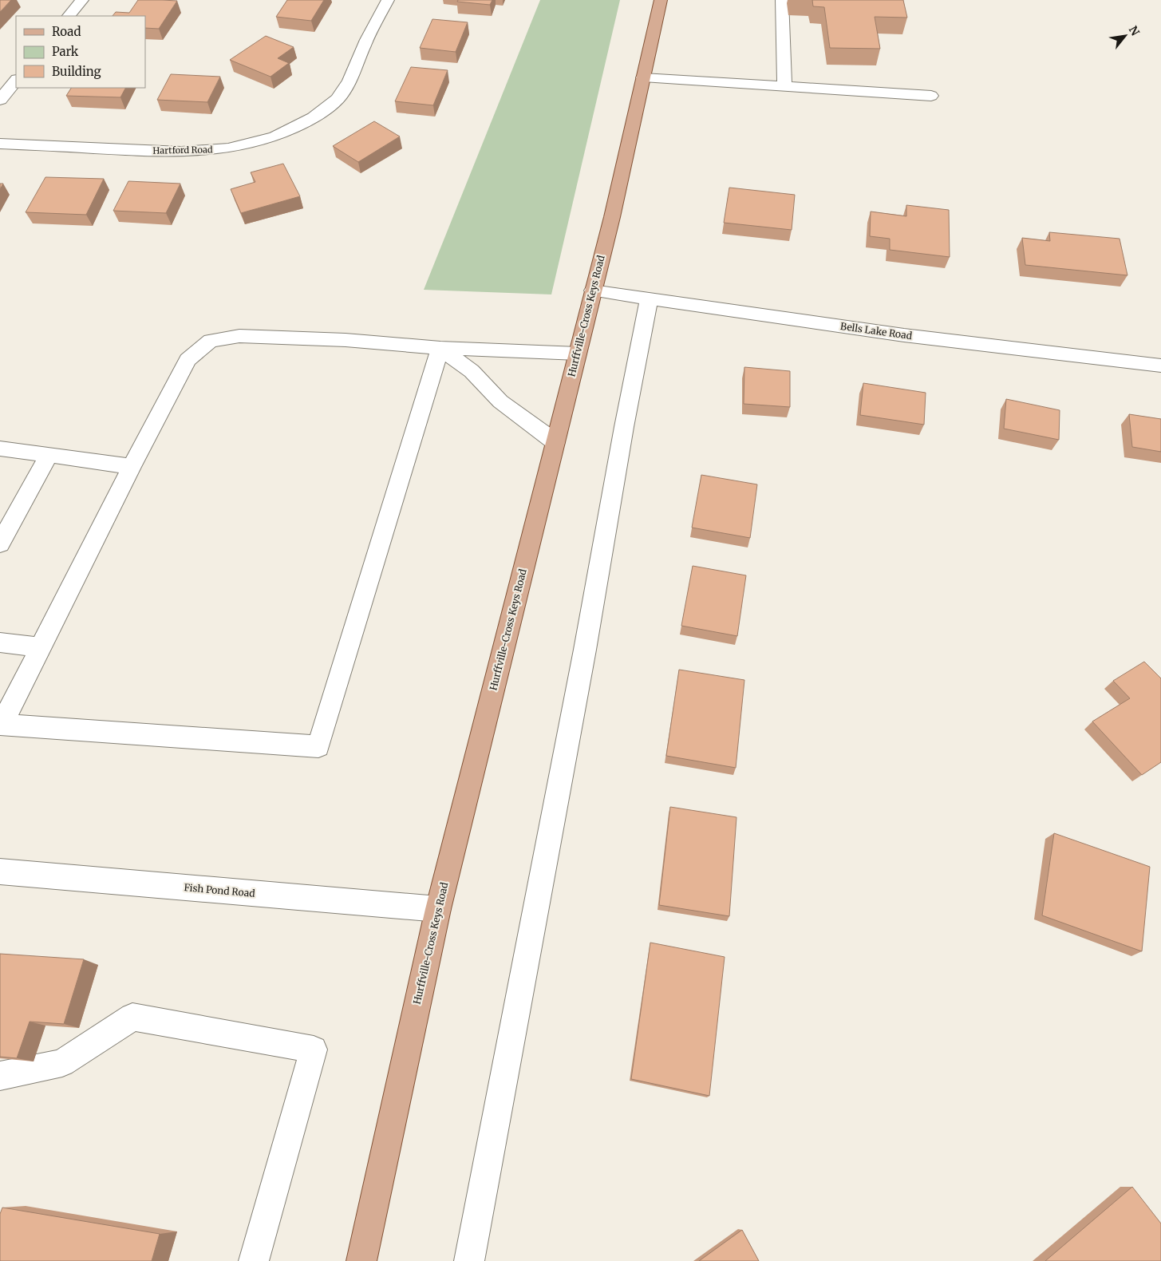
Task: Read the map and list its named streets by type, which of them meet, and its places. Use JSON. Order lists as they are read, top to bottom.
{
  "streets": {
    "main road": ["Hurffville-Cross Keys Road"],
    "street": ["Hartford Road", "Bells Lake Road", "Fish Pond Road"]
  },
  "crossings": [
    ["Hurffville-Cross Keys Road", "Bells Lake Road"],
    ["Hurffville-Cross Keys Road", "Fish Pond Road"]
  ],
  "legend": ["Road", "Park", "Building"],
  "north": "top right"
}
